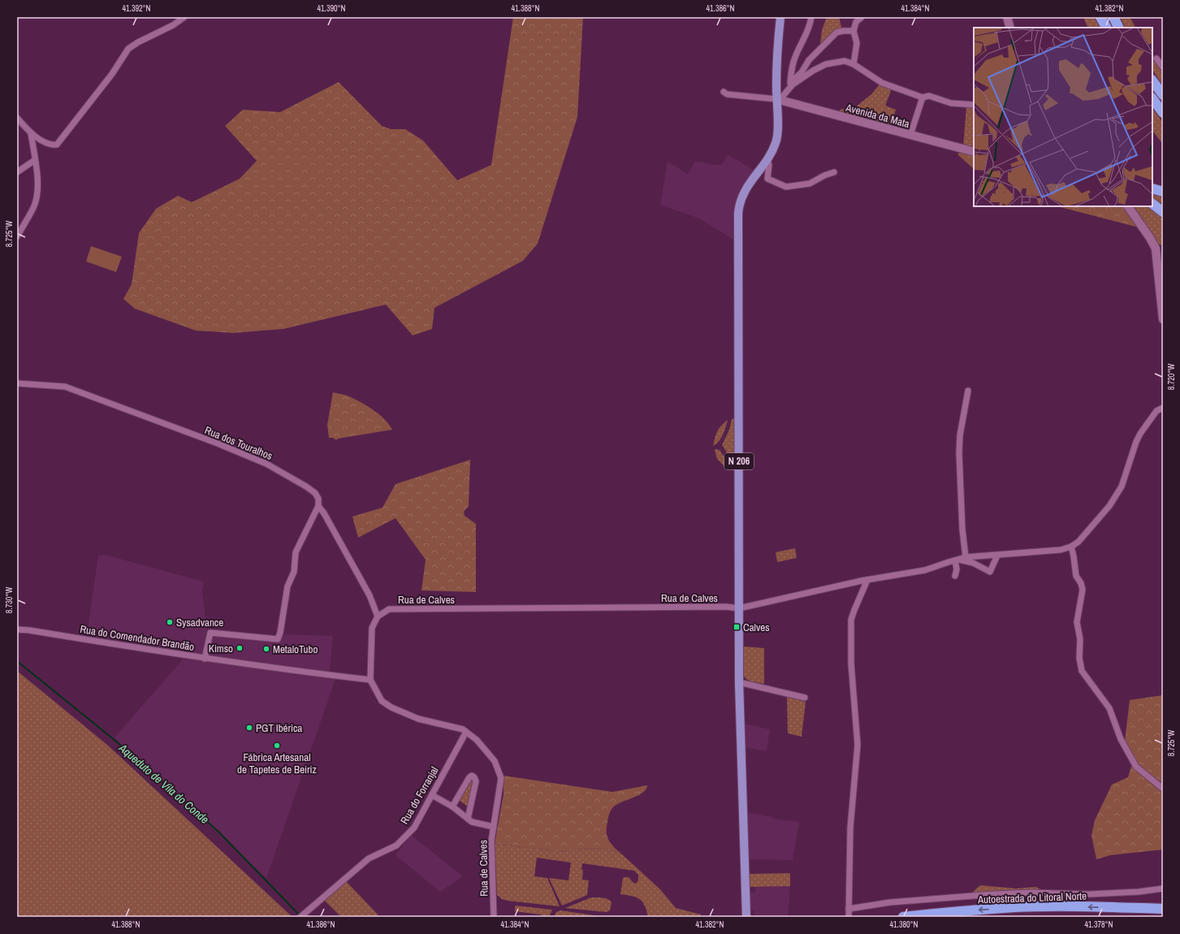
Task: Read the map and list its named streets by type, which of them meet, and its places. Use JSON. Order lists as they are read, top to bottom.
{
  "streets": {
    "highway": ["Autoestrada do Litoral Norte"],
    "main road": ["N 206"],
    "street": [
      "Avenida da Mata",
      "Rua dos Touralhos",
      "Rua de Calves",
      "Rua do Comendador Brandão",
      "Rua do Forranjal"
    ]
  },
  "crossings": [
    ["Avenida da Mata", "N 206"],
    ["Rua dos Touralhos", "Rua de Calves"],
    ["N 206", "Rua de Calves"],
    ["Rua de Calves", "Rua do Comendador Brandão"],
    ["Rua de Calves", "Rua do Forranjal"]
  ],
  "one_way": ["Autoestrada do Litoral Norte"],
  "water": ["Aqueduto de Vila do Conde"],
  "places": {
    "other": [
      "Sysadvance",
      "Kimso",
      "MetaloTubo",
      "PGT Ibérica",
      "Fábrica Artesanal de Tapetes de Beiriz"
    ],
    "transit": ["Calves"]
  },
  "coordinates": [
    "41.392°N",
    "41.390°N",
    "41.388°N",
    "41.386°N",
    "41.384°N",
    "41.382°N",
    "8.725°W",
    "8.720°W",
    "8.730°W",
    "41.380°N",
    "41.378°N"
  ]
}
